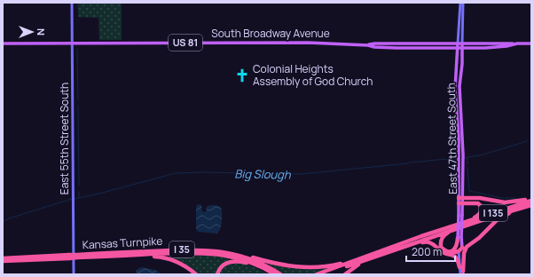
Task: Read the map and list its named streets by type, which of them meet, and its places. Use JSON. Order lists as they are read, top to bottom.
{
  "streets": {
    "highway": ["I 135", "Kansas Turnpike", "I 35"],
    "main road": ["South Broadway Avenue", "US 81", "East 47th Street South"],
    "street": ["East 55th Street South"]
  },
  "crossings": [
    ["South Broadway Avenue", "East 55th Street South"],
    ["South Broadway Avenue", "East 47th Street South"]
  ],
  "water": ["Big Slough"],
  "places": {
    "church": ["Colonial Heights Assembly of God Church"]
  },
  "scale_bar": "200 m",
  "north": "right"
}
